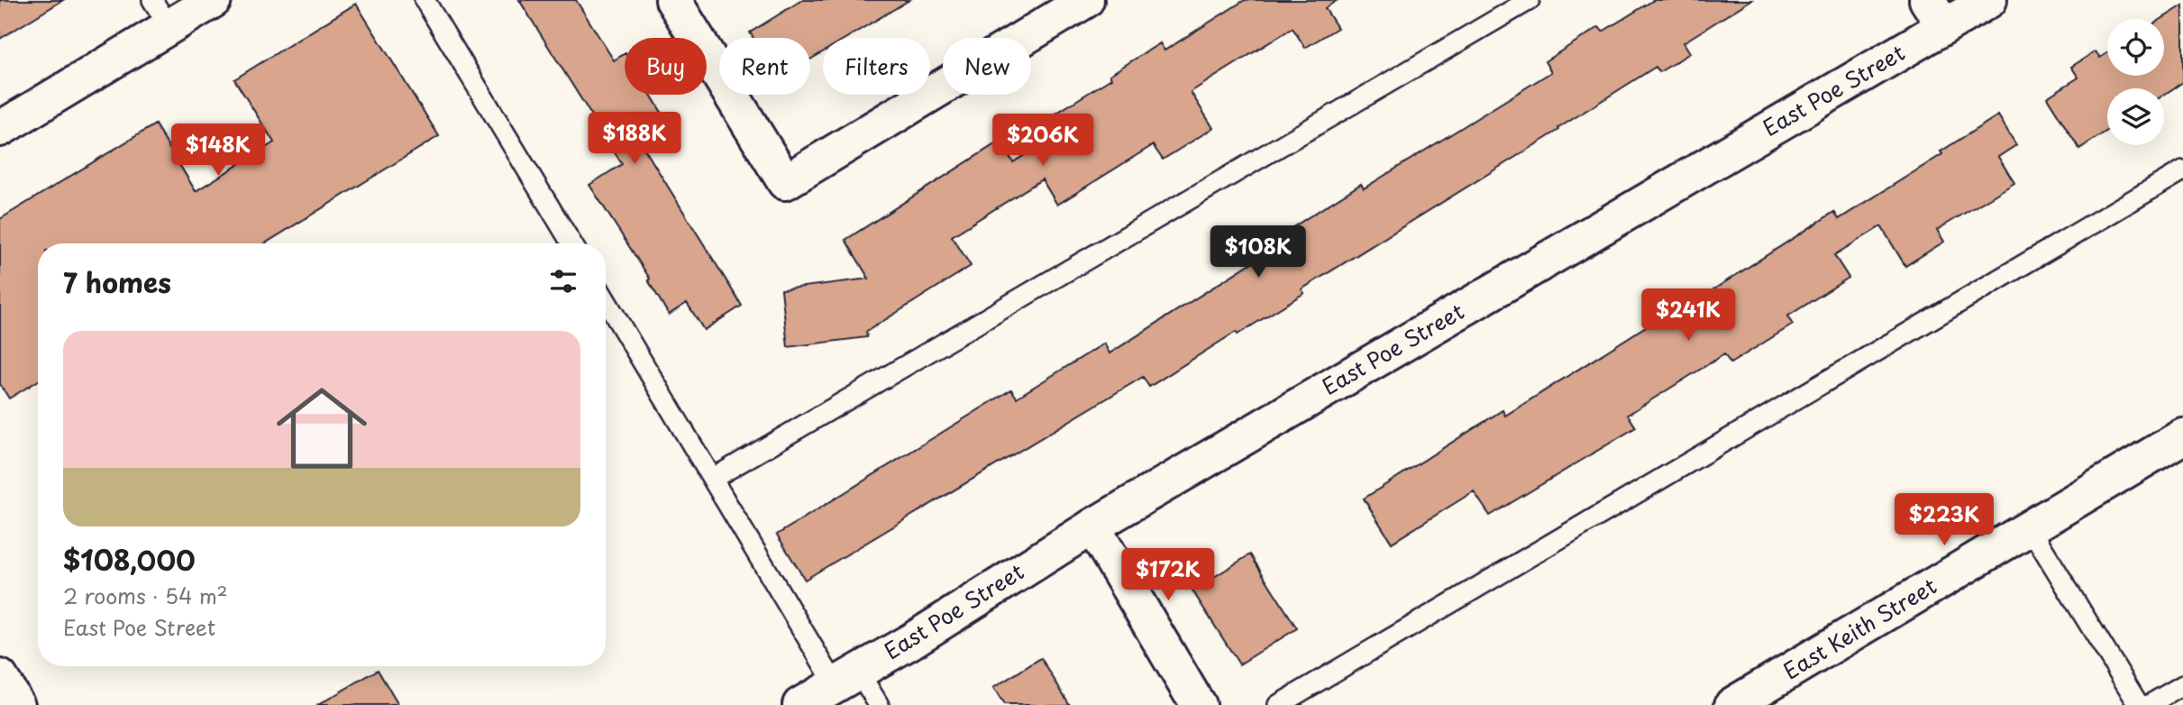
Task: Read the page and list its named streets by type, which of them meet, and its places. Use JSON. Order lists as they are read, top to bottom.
{
  "streets": {
    "street": ["East Poe Street", "East Keith Street"]
  },
  "page": {
    "chip": [
      "Buy",
      "Rent",
      "Filters",
      "New"
    ],
    "price": [
      "$188K",
      "$206K",
      "$148K",
      "$108K",
      "$241K",
      "$223K",
      "$172K"
    ],
    "heading": "7 homes",
    "list": [
      {
        "name": "$108,000",
        "note": "2 rooms · 54 m² · East Poe Street"
      }
    ]
  }
}
